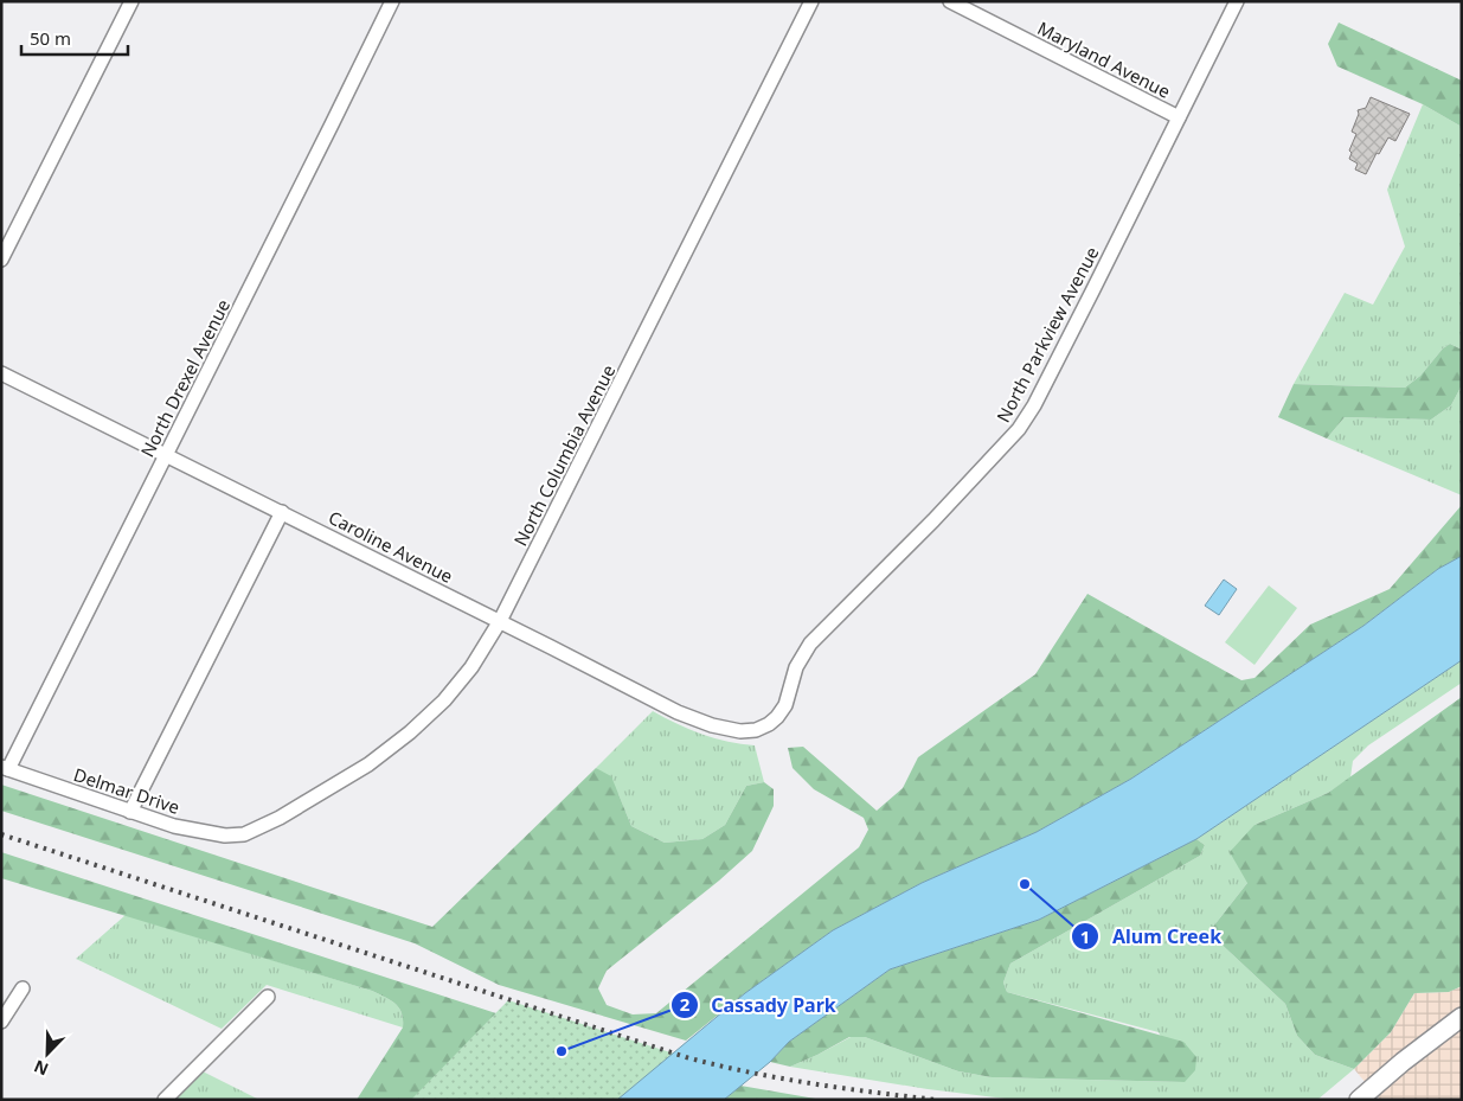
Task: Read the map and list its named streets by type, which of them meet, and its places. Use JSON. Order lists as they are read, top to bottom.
{
  "streets": {
    "street": [
      "Maryland Avenue",
      "North Parkview Avenue",
      "North Drexel Avenue",
      "North Columbia Avenue",
      "Caroline Avenue",
      "Delmar Drive"
    ]
  },
  "crossings": [
    ["Maryland Avenue", "North Parkview Avenue"],
    ["North Parkview Avenue", "Caroline Avenue"],
    ["North Drexel Avenue", "Caroline Avenue"],
    ["North Drexel Avenue", "Delmar Drive"],
    ["North Columbia Avenue", "Caroline Avenue"],
    ["North Columbia Avenue", "Delmar Drive"]
  ],
  "places": ["Alum Creek", "Cassady Park"],
  "scale_bar": "50 m",
  "north": "bottom left"
}
